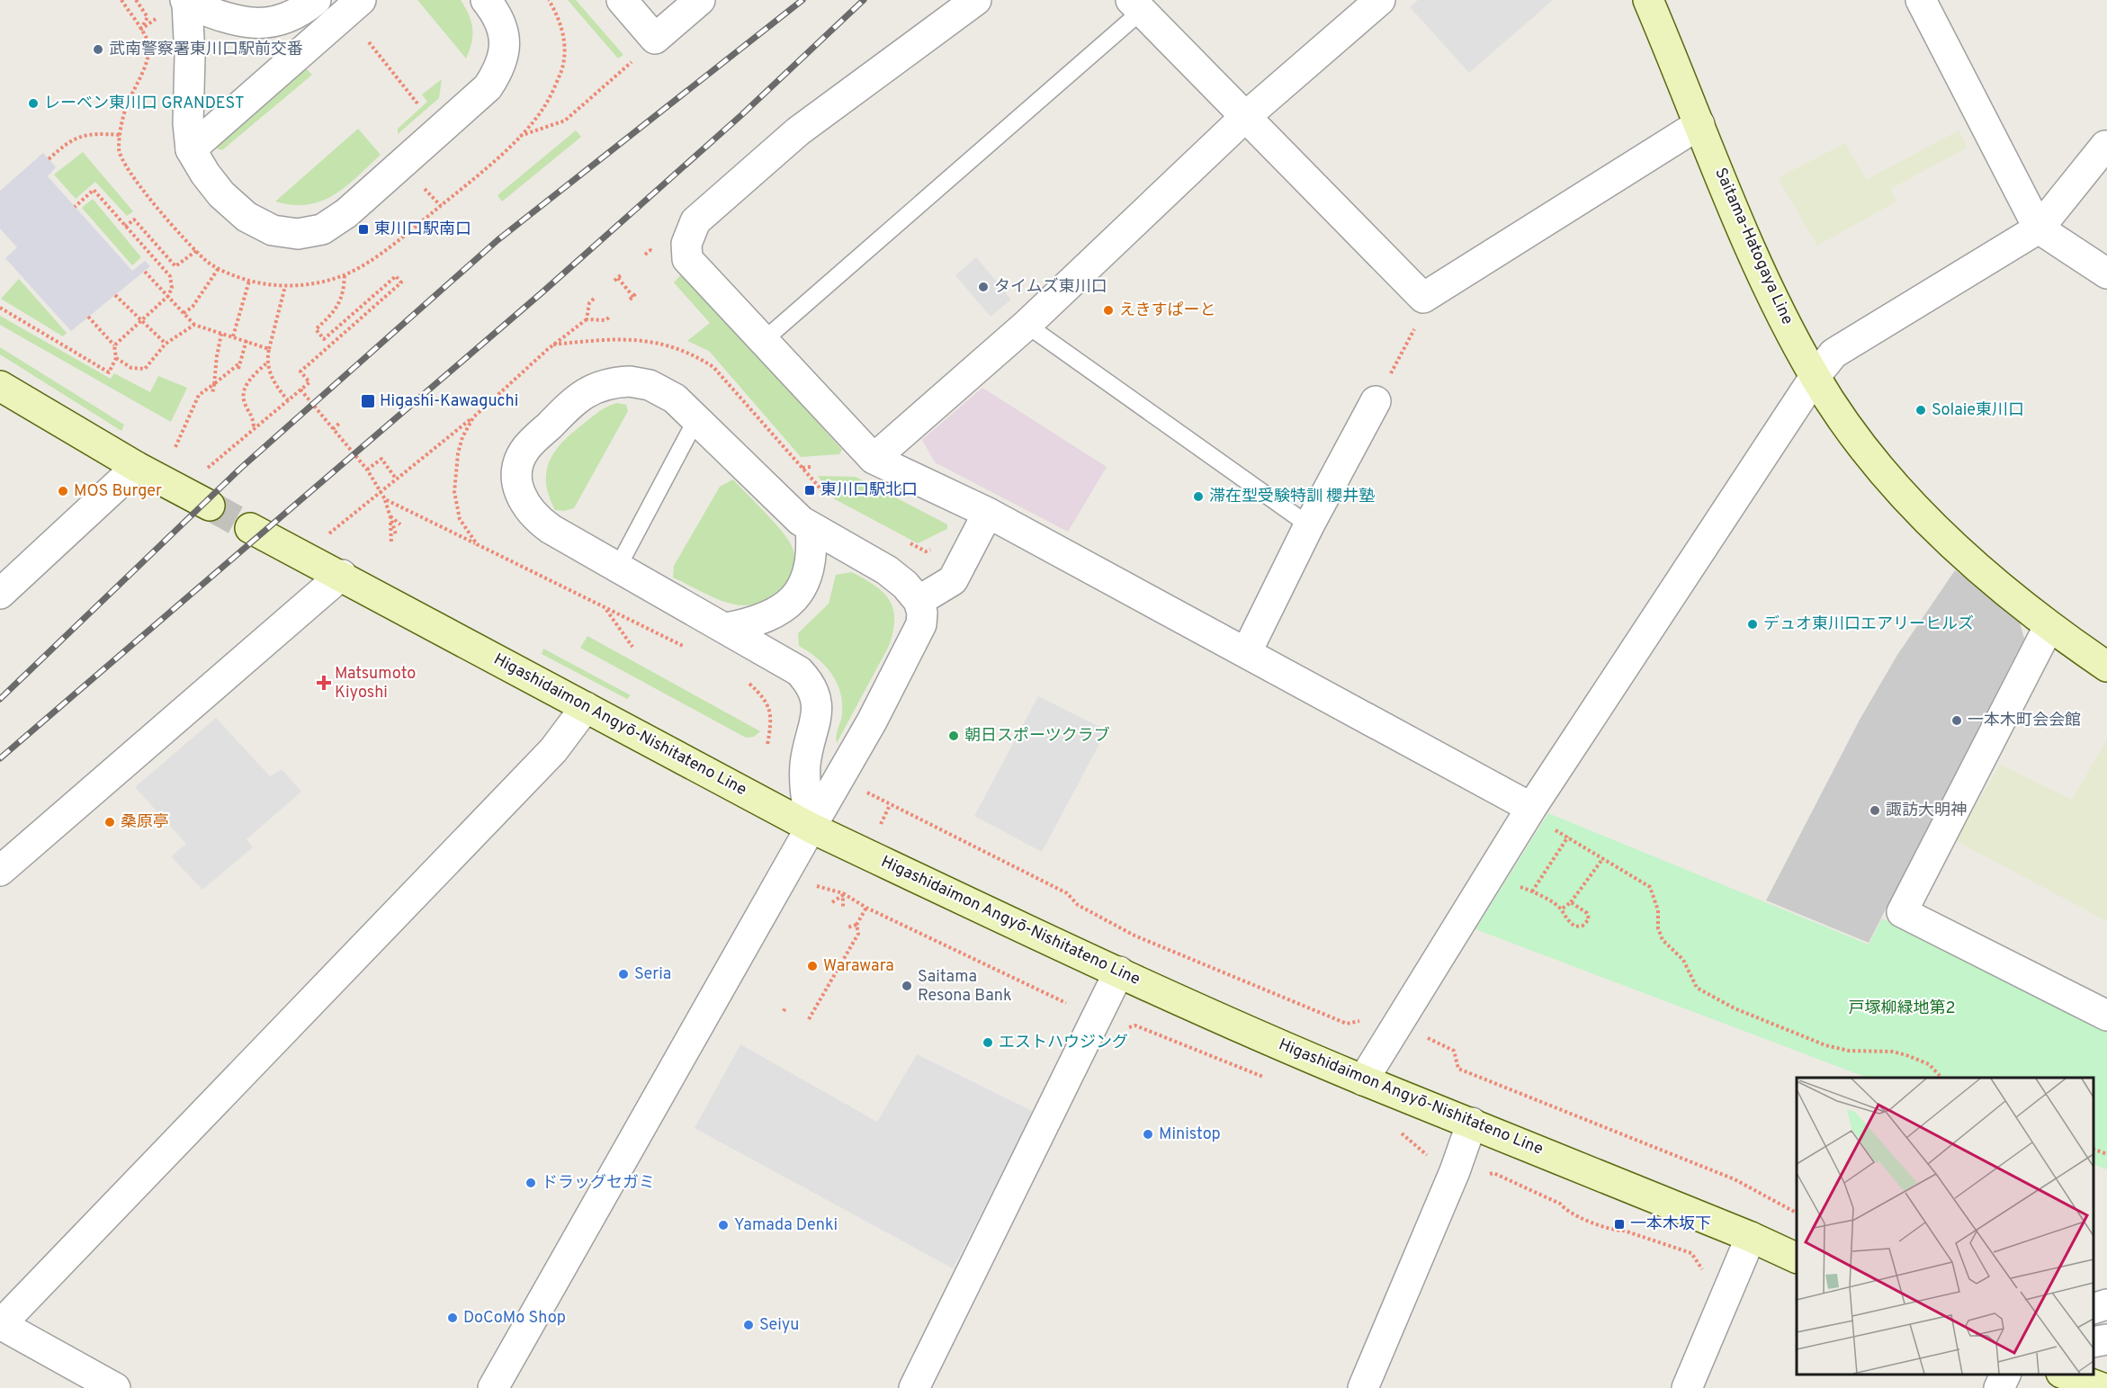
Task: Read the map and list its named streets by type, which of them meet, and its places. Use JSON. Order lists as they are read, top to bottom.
{
  "streets": {
    "main road": ["Saitama-Hatogaya Line", "Higashidaimon Angyō-Nishitateno Line"]
  },
  "parks": ["戸塚柳緑地第2"],
  "places": {
    "other": [
      "武南警察署東川口駅前交番",
      "レーベン東川口 GRANDEST",
      "タイムズ東川口",
      "えきすぱーと",
      "Solaie東川口",
      "MOS Burger",
      "滞在型受験特訓 櫻井塾",
      "デュオ東川口エアリーヒルズ",
      "一本木町会会館",
      "朝日スポーツクラブ",
      "諏訪大明神",
      "桑原亭",
      "Warawara",
      "Seria",
      "Saitama Resona Bank",
      "エストハウジング",
      "Ministop",
      "ドラッグセガミ",
      "Yamada Denki",
      "DoCoMo Shop",
      "Seiyu"
    ],
    "transit": [
      "東川口駅南口",
      "Higashi-Kawaguchi",
      "東川口駅北口",
      "一本木坂下"
    ],
    "health": ["Matsumoto Kiyoshi"]
  }
}
